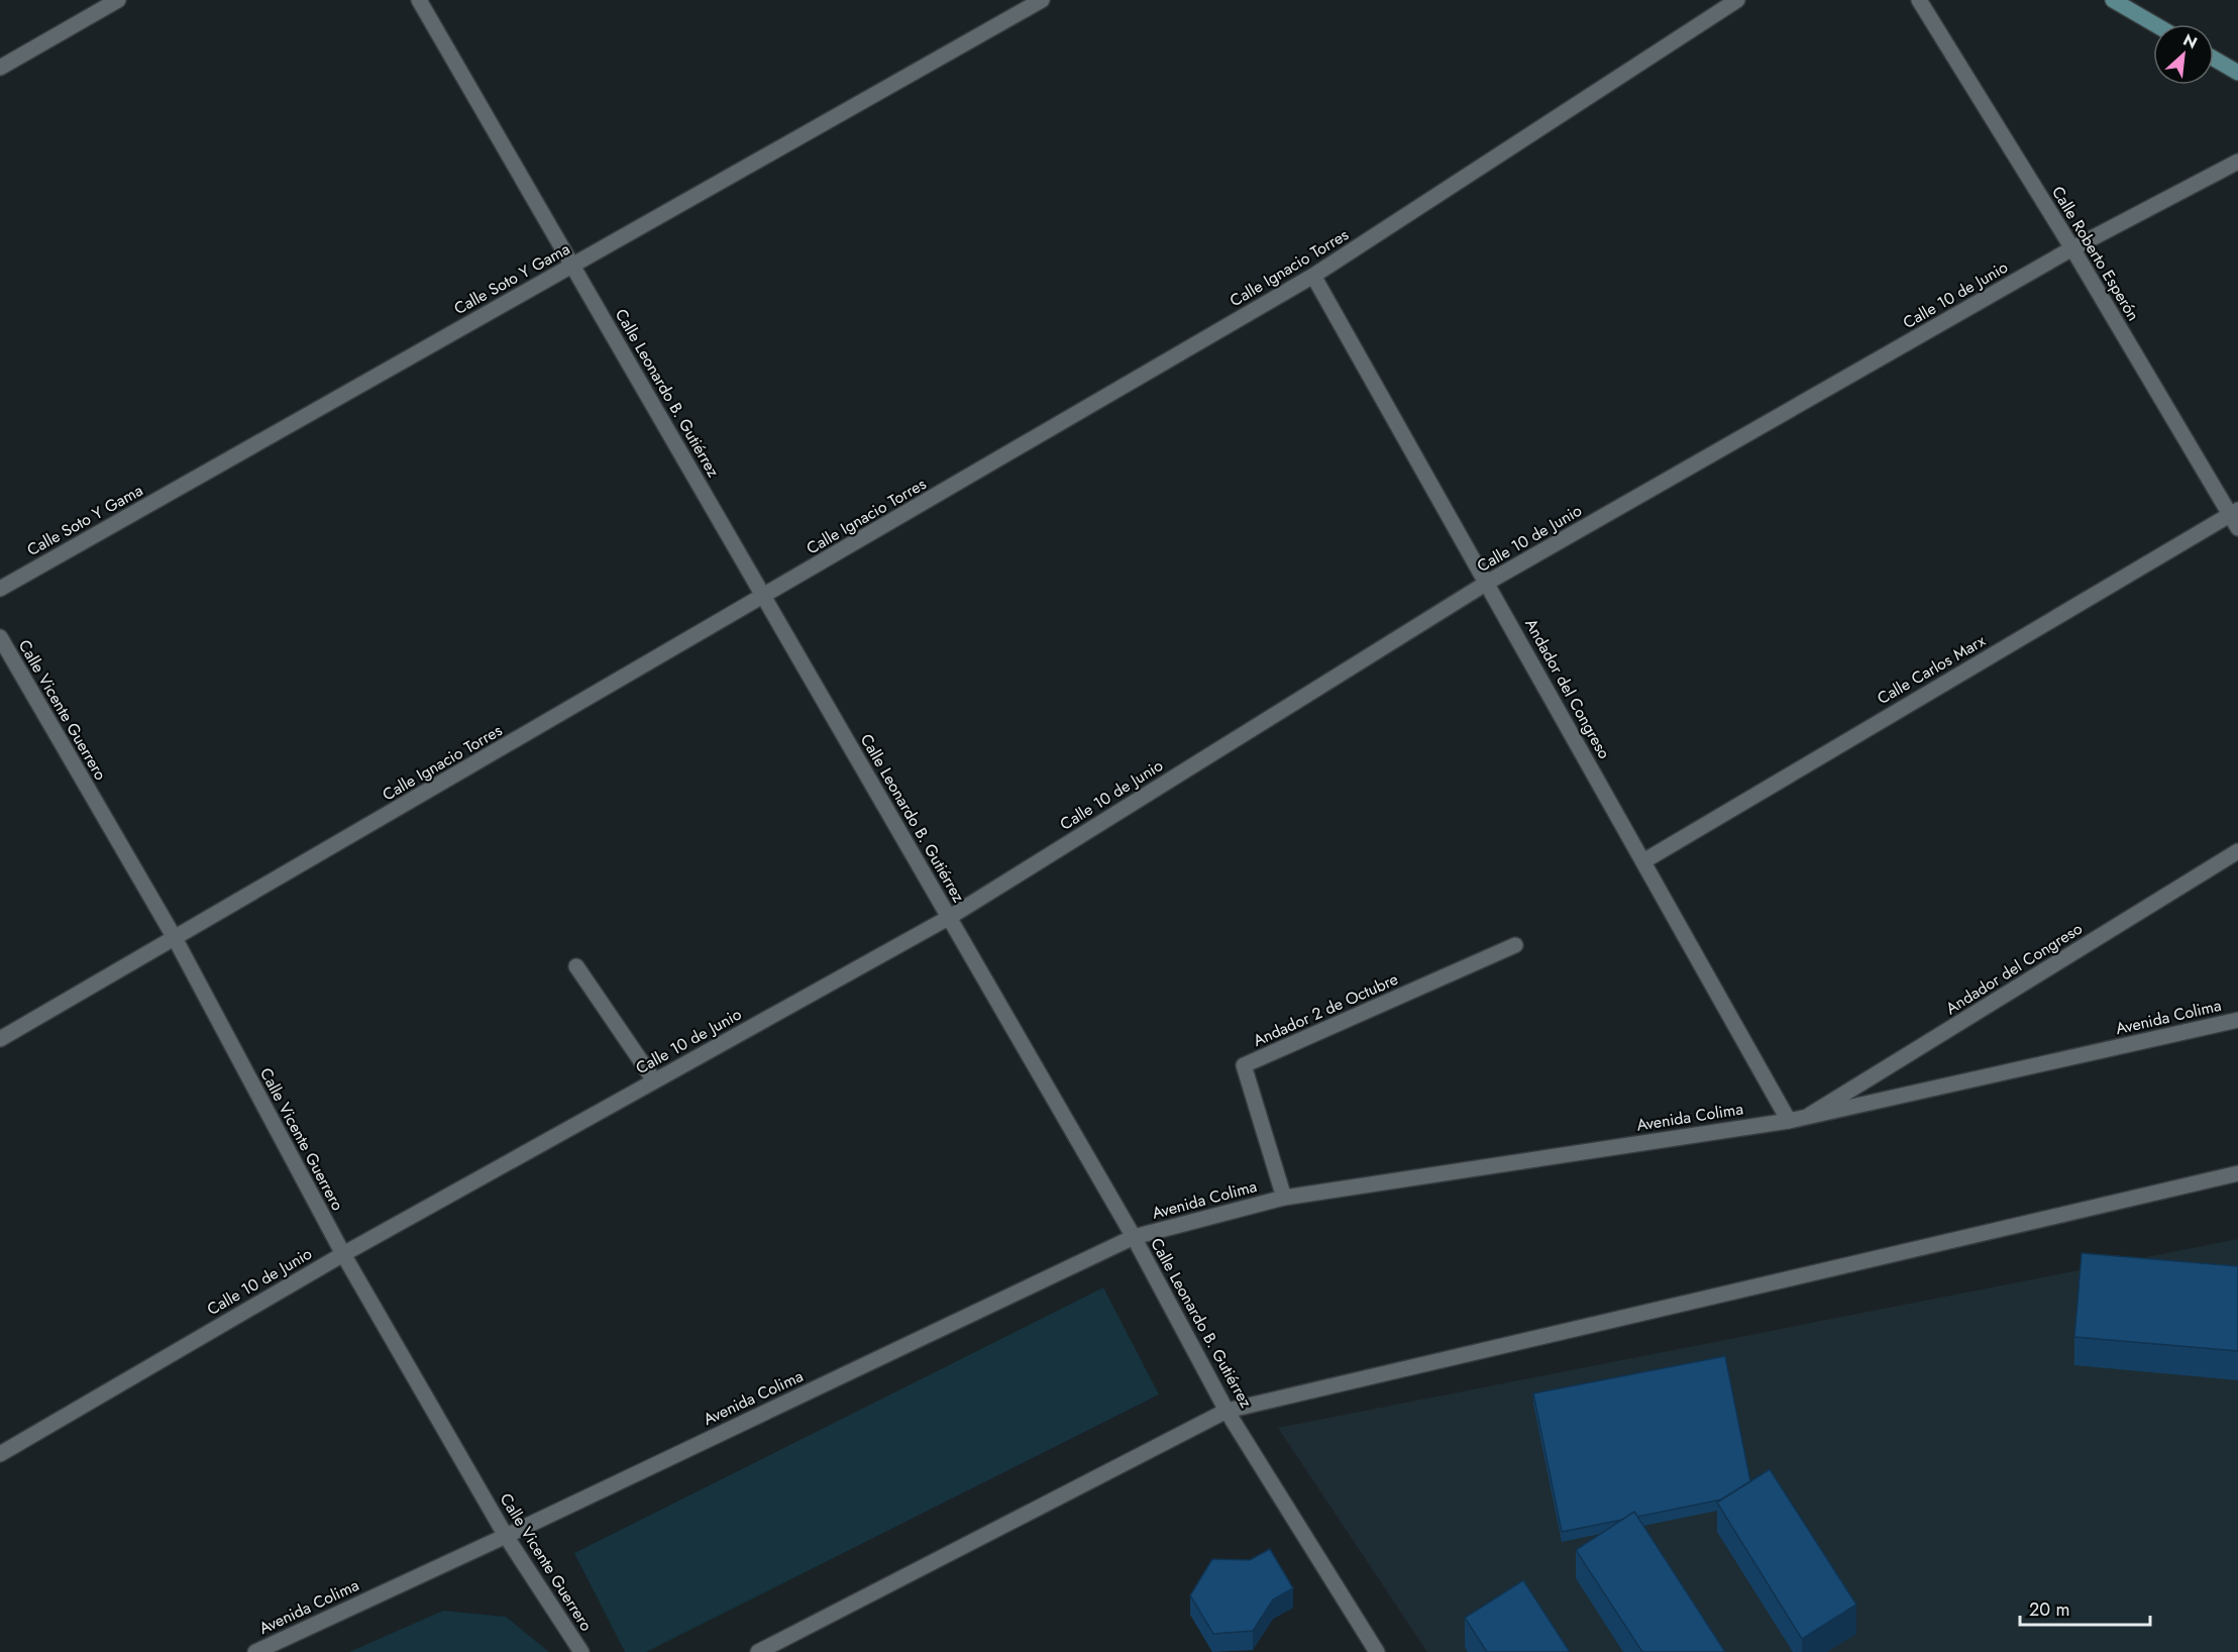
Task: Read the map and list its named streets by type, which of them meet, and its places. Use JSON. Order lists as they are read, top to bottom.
{
  "streets": {
    "street": [
      "Calle Roberto Esperón",
      "Calle Ignacio Torres",
      "Calle Soto Y Gama",
      "Calle 10 de Junio",
      "Calle Leonardo B. Gutiérrez",
      "Calle Carlos Marx",
      "Andador del Congreso",
      "Calle Vicente Guerrero",
      "Andador 2 de Octubre",
      "Avenida Colima"
    ]
  },
  "crossings": [
    ["Calle Roberto Esperón", "Calle 10 de Junio"],
    ["Calle Roberto Esperón", "Calle Carlos Marx"],
    ["Calle Ignacio Torres", "Calle Leonardo B. Gutiérrez"],
    ["Calle Ignacio Torres", "Andador del Congreso"],
    ["Calle Ignacio Torres", "Calle Vicente Guerrero"],
    ["Calle Soto Y Gama", "Calle Leonardo B. Gutiérrez"],
    ["Calle 10 de Junio", "Calle Leonardo B. Gutiérrez"],
    ["Calle 10 de Junio", "Andador del Congreso"],
    ["Calle 10 de Junio", "Calle Vicente Guerrero"],
    ["Calle Leonardo B. Gutiérrez", "Avenida Colima"],
    ["Calle Carlos Marx", "Andador del Congreso"],
    ["Andador del Congreso", "Avenida Colima"],
    ["Calle Vicente Guerrero", "Avenida Colima"],
    ["Andador 2 de Octubre", "Avenida Colima"]
  ],
  "scale_bar": "20 m",
  "north": "top right"
}
